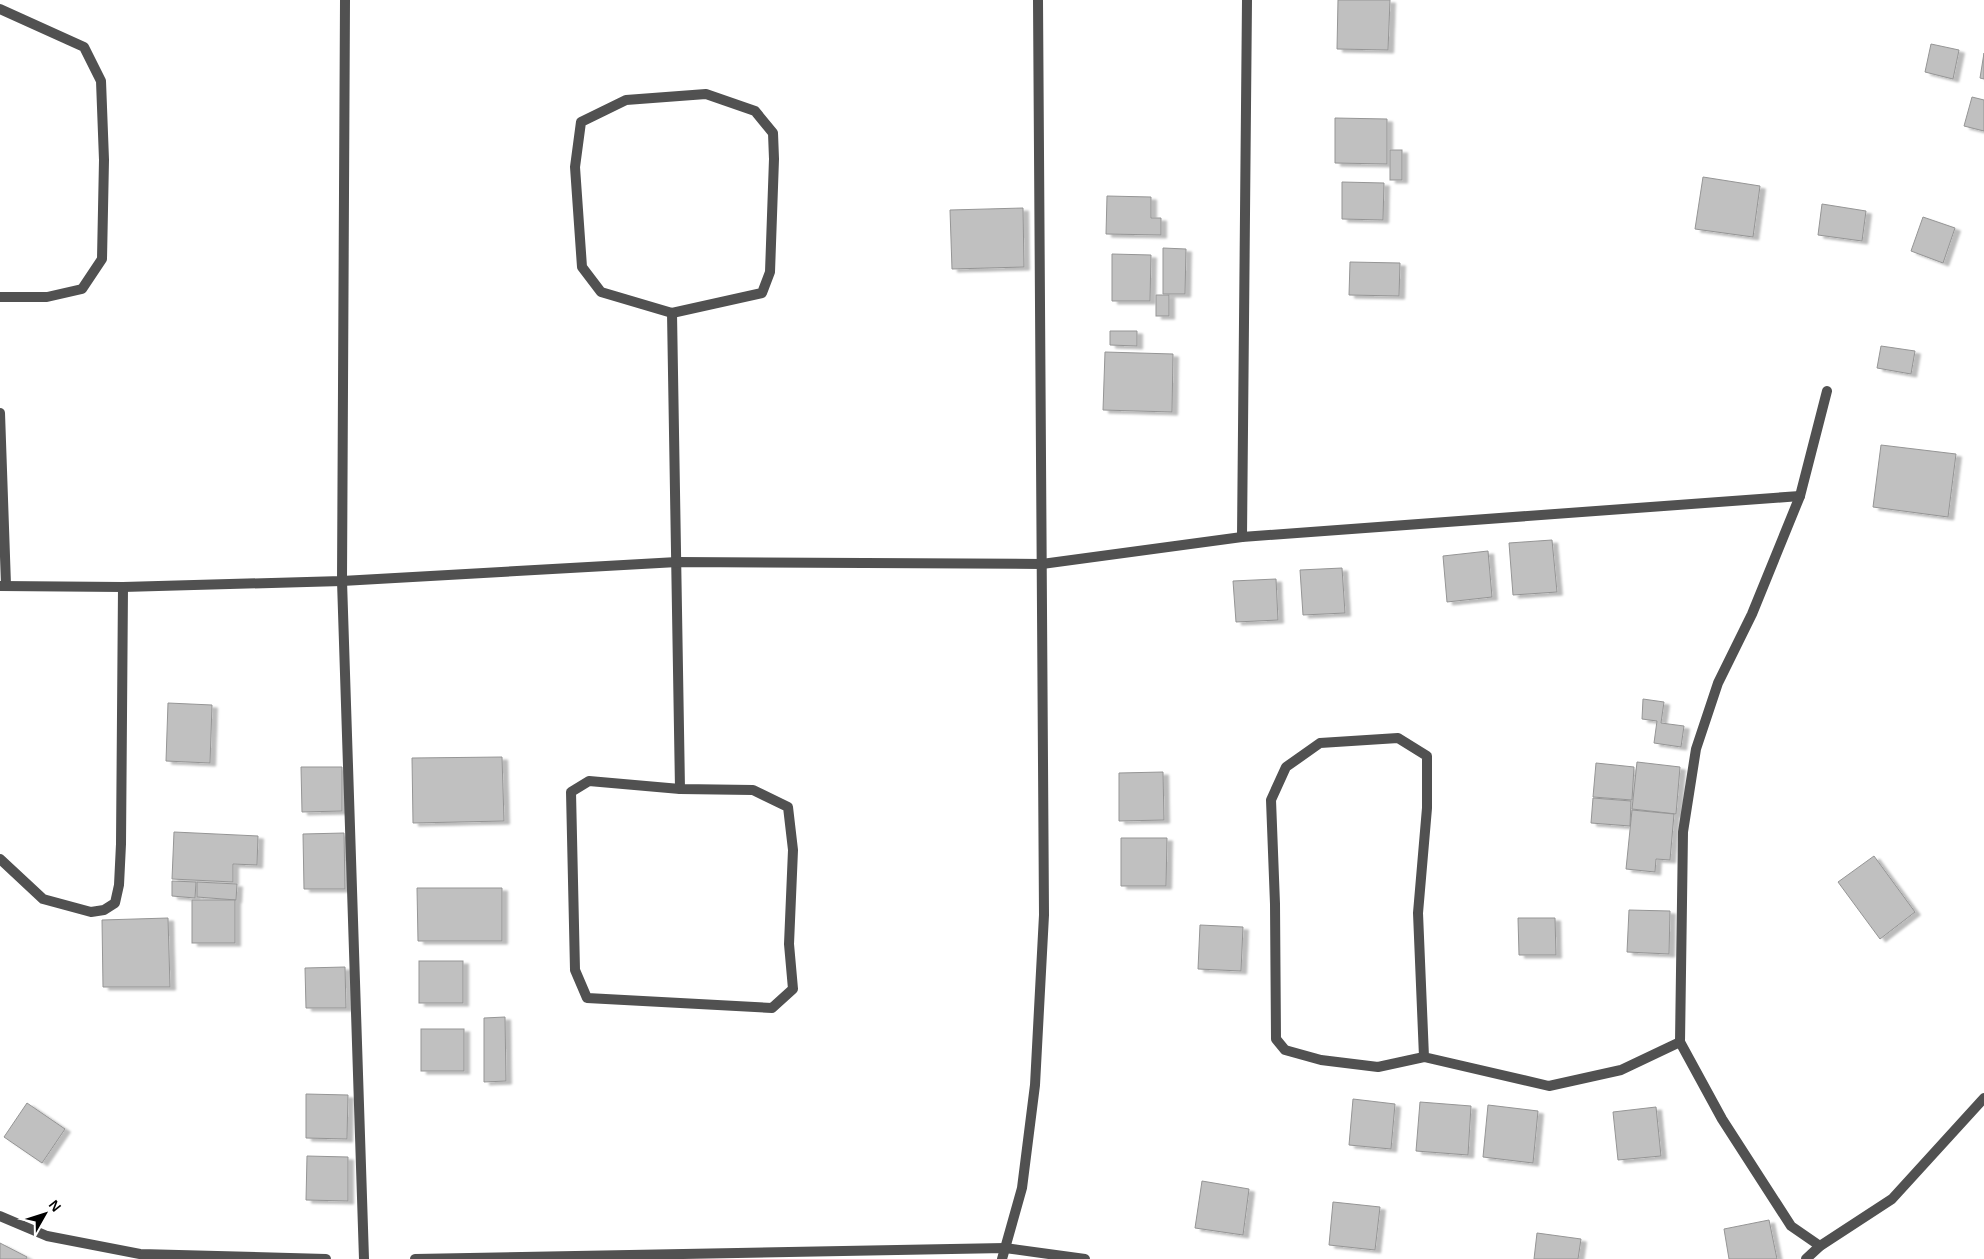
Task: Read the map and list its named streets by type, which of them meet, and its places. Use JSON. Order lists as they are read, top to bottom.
{
  "north": "top right"
}
